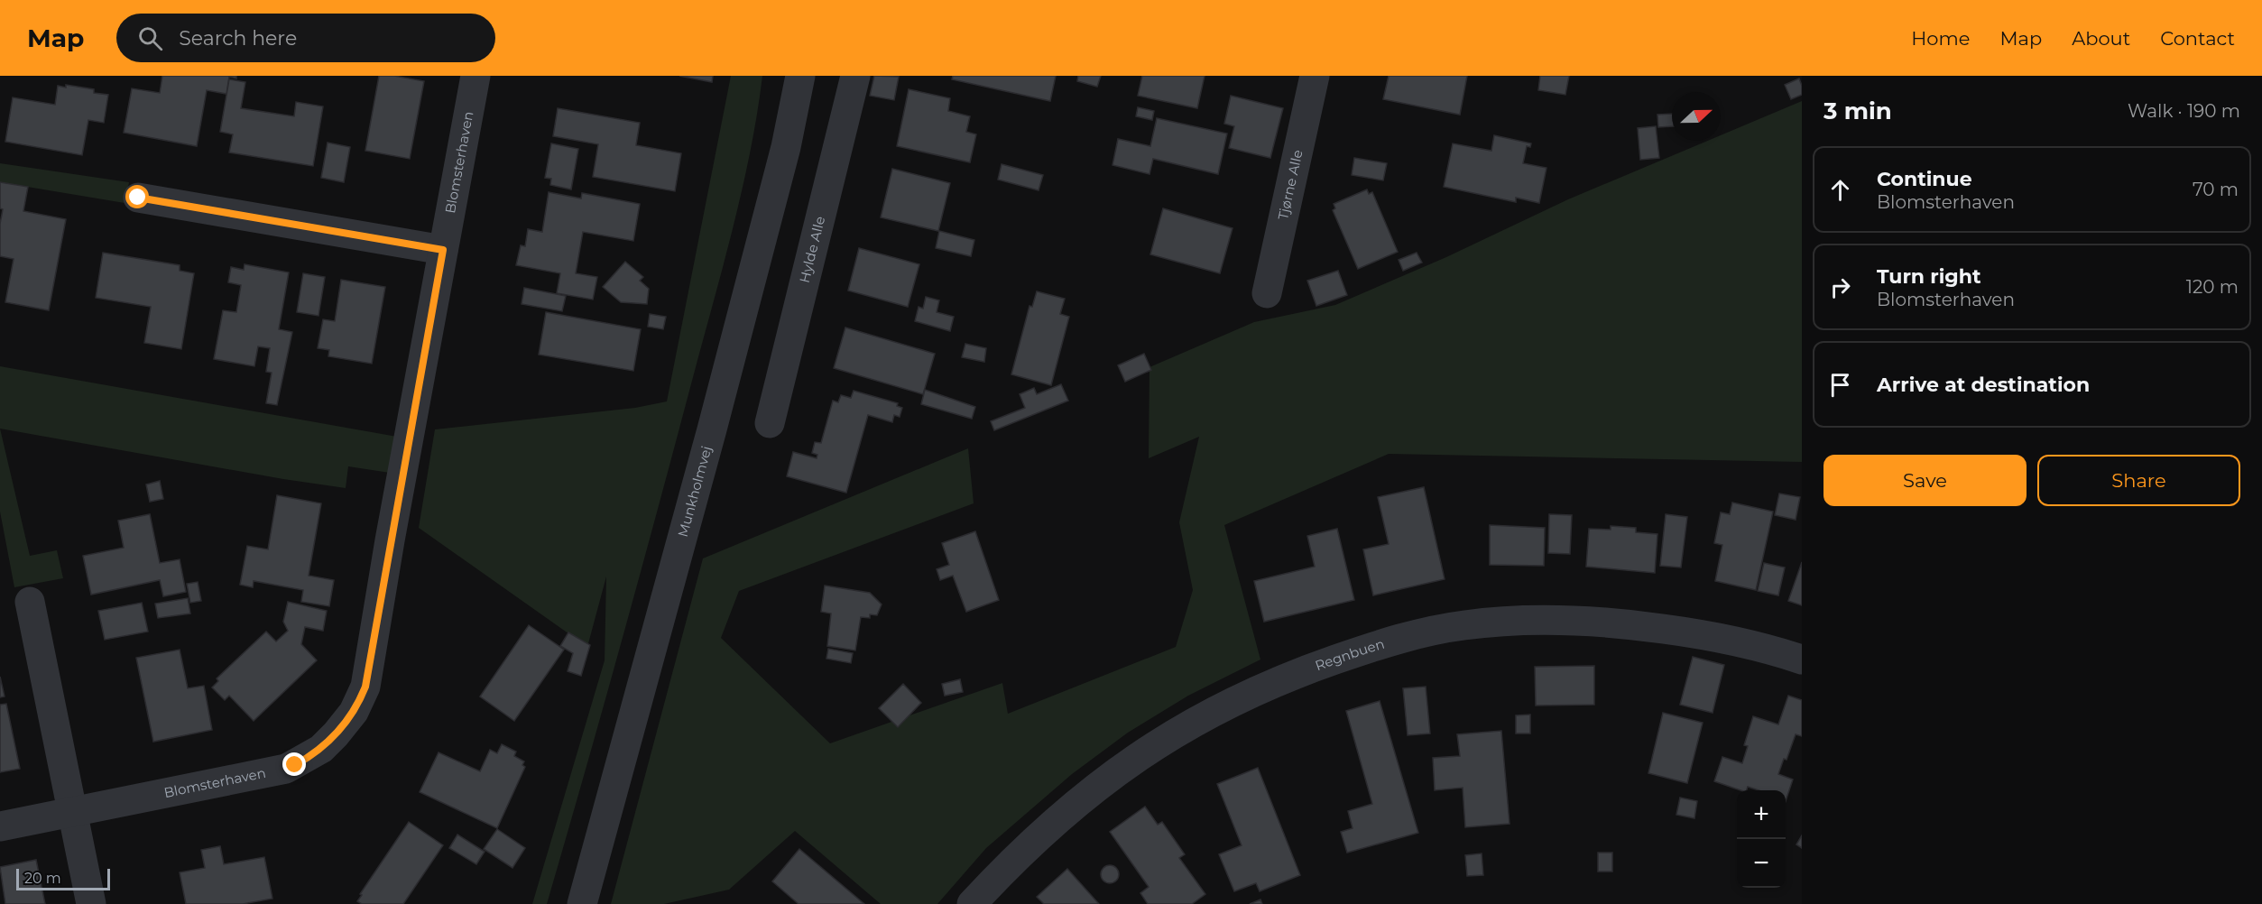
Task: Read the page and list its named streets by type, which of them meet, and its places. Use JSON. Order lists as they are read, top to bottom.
{
  "streets": {
    "street": [
      "Blomsterhaven",
      "Tjørne Alle",
      "Hylde Alle",
      "Munkholmvej",
      "Regnbuen"
    ]
  },
  "scale_bar": "20 m",
  "north": "right",
  "page": {
    "header": "Map",
    "search": "Search here",
    "nav": [
      "Home",
      "Map",
      "About",
      "Contact"
    ],
    "heading": ["3 min", "Walk · 190 m"],
    "list": [
      ["Continue", "Blomsterhaven", "70 m"],
      ["Turn right", "Blomsterhaven", "120 m"],
      "Arrive at destination"
    ],
    "buttons": ["Save", "Share"],
    "map_buttons": ["+", "−"],
    "scale": "20 m"
  }
}
